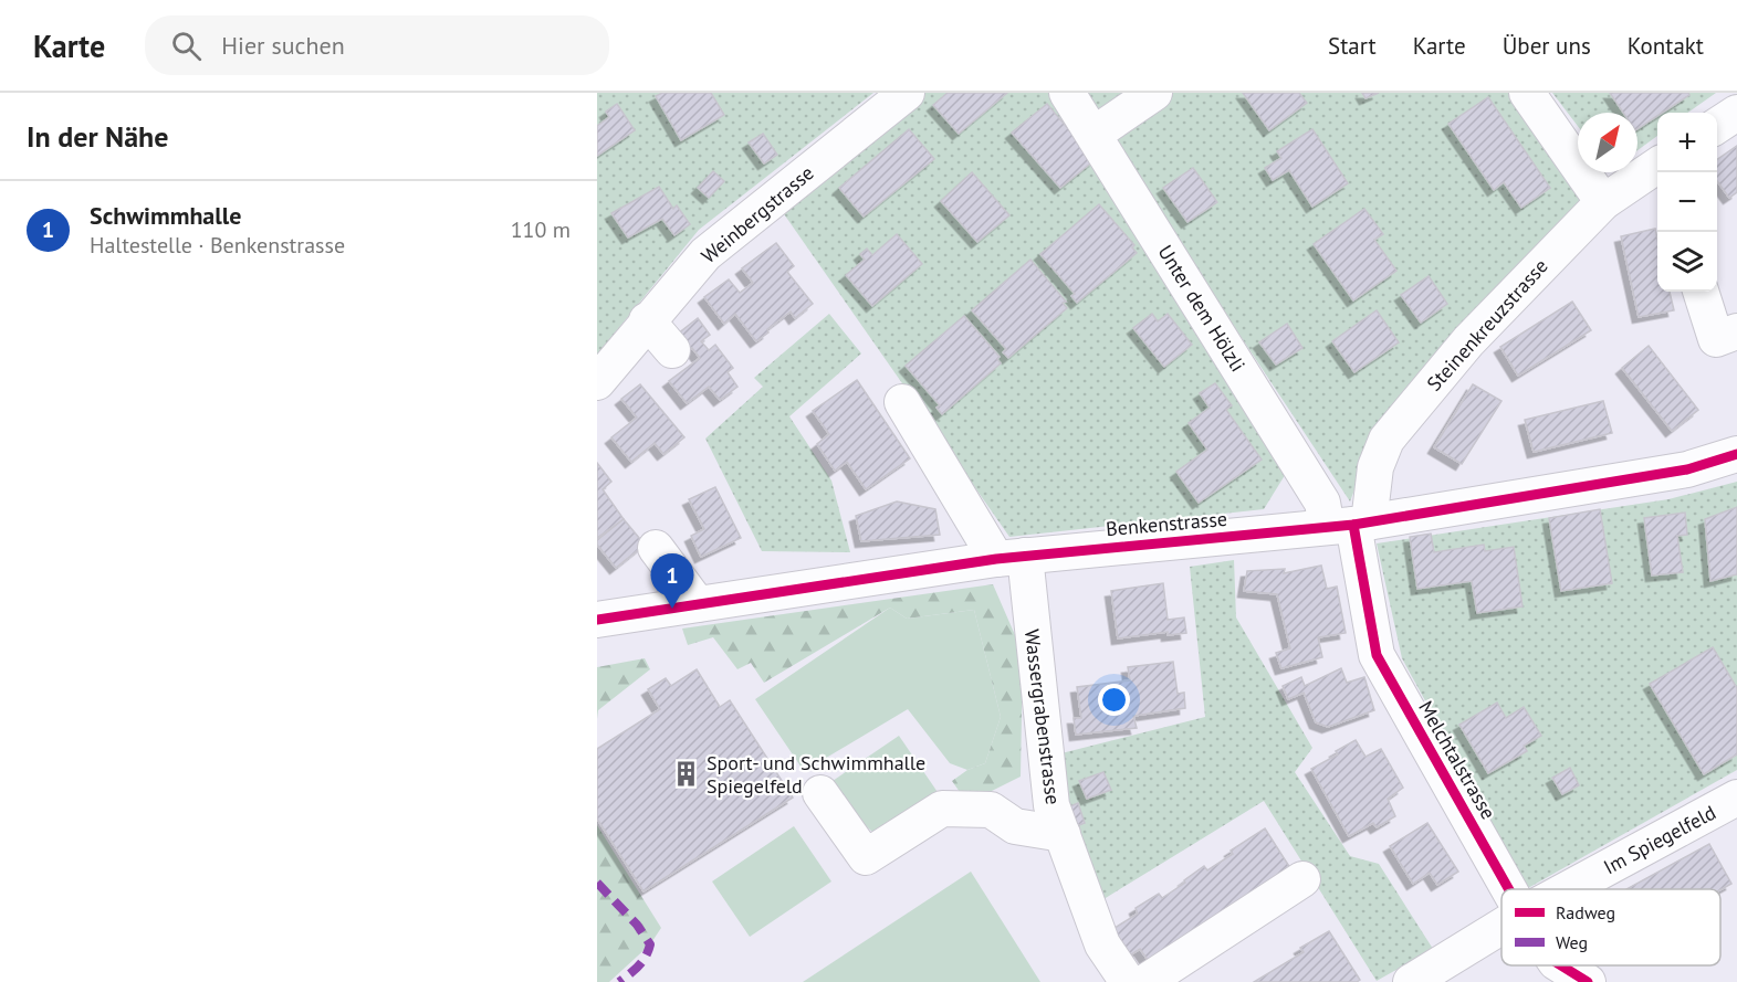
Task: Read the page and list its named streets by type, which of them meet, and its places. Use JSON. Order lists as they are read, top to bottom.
{
  "streets": {
    "street": [
      "Weinbergstrasse",
      "Unter dem Hölzli",
      "Steinenkreuzstrasse",
      "Benkenstrasse",
      "Wassergrabenstrasse",
      "Melchtalstrasse",
      "Im Spiegelfeld"
    ]
  },
  "crossings": [
    ["Unter dem Hölzli", "Steinenkreuzstrasse"],
    ["Unter dem Hölzli", "Benkenstrasse"],
    ["Unter dem Hölzli", "Melchtalstrasse"],
    ["Steinenkreuzstrasse", "Benkenstrasse"],
    ["Steinenkreuzstrasse", "Melchtalstrasse"],
    ["Benkenstrasse", "Wassergrabenstrasse"],
    ["Benkenstrasse", "Melchtalstrasse"]
  ],
  "places": {
    "building": ["Sport- und Schwimmhalle Spiegelfeld"]
  },
  "legend": ["Radweg", "Weg"],
  "north": "top right",
  "page": {
    "header": "Karte",
    "search": "Hier suchen",
    "nav": [
      "Start",
      "Karte",
      "Über uns",
      "Kontakt"
    ],
    "heading": "In der Nähe",
    "map_buttons": ["+", "−"],
    "list": [
      {
        "mark": "1",
        "name": "Schwimmhalle",
        "note": "Haltestelle · Benkenstrasse",
        "value": "110 m"
      }
    ],
    "pins": "1"
  }
}
